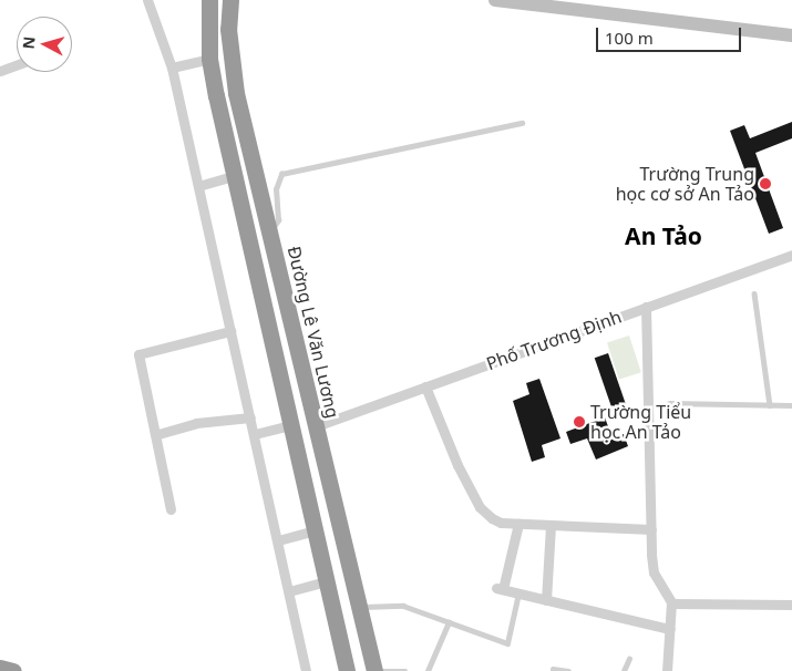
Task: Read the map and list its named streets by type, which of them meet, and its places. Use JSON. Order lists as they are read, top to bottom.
{
  "streets": {
    "highway": ["Đường Lê Văn Lương"],
    "street": ["Phố Trương Định"]
  },
  "crossings": [
    ["Đường Lê Văn Lương", "Phố Trương Định"]
  ],
  "districts": ["An Tảo"],
  "places": ["Trường Trung học cơ sở An Tảo", "Trường Tiểu học An Tảo"],
  "scale_bar": "100 m",
  "north": "left"
}
